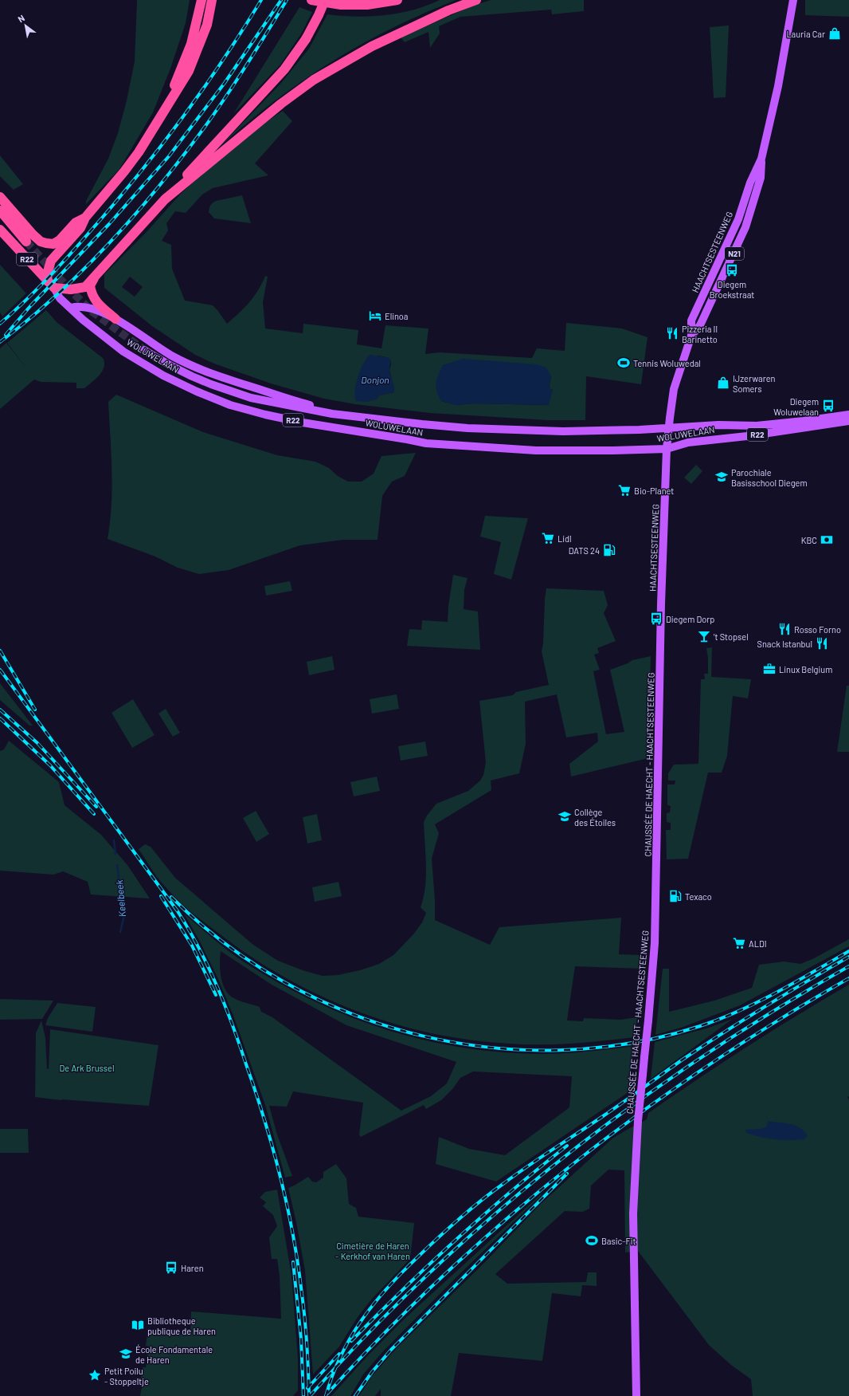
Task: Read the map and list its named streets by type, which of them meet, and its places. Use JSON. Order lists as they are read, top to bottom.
{
  "streets": {
    "highway": ["R22", "WOLUWELAAN"],
    "main road": ["HAACHTSESTEENWEG", "N21", "CHAUSSÉE DE HAECHT - HAACHTSESTEENWEG"]
  },
  "crossings": [
    ["HAACHTSESTEENWEG", "WOLUWELAAN"],
    ["HAACHTSESTEENWEG", "CHAUSSÉE DE HAECHT - HAACHTSESTEENWEG"],
    ["R22", "WOLUWELAAN"]
  ],
  "water": ["Donjon", "Keelbeek"],
  "parks": ["De Ark Brussel", "Cimetière de Haren - Kerkhof van Haren"],
  "places": {
    "shop": ["Lauria Car", "IJzerwaren Somers"],
    "bus stop": [
      "Diegem Broekstraat",
      "Diegem Woluwelaan",
      "Diegem Dorp",
      "Haren"
    ],
    "hotel": ["Elinoa"],
    "restaurant": ["Pizzeria Il Barinetto", "Rosso Forno", "Snack Istanbul"],
    "sports": ["Tennis Woluwedal", "Basic-Fit"],
    "school or university": ["Parochiale Basisschool Diegem", "Collège des Étoiles", "École Fondamentale de Haren"],
    "supermarket": ["Bio-Planet", "Lidl", "ALDI"],
    "bank": ["KBC"],
    "fuel station": ["DATS 24", "Texaco"],
    "bar": ["'t Stopsel"],
    "office": ["Linux Belgium"],
    "library": ["Bibliotheque publique de Haren"],
    "place": ["Petit Poilu - Stoppeltje"]
  },
  "north": "top left"
}
